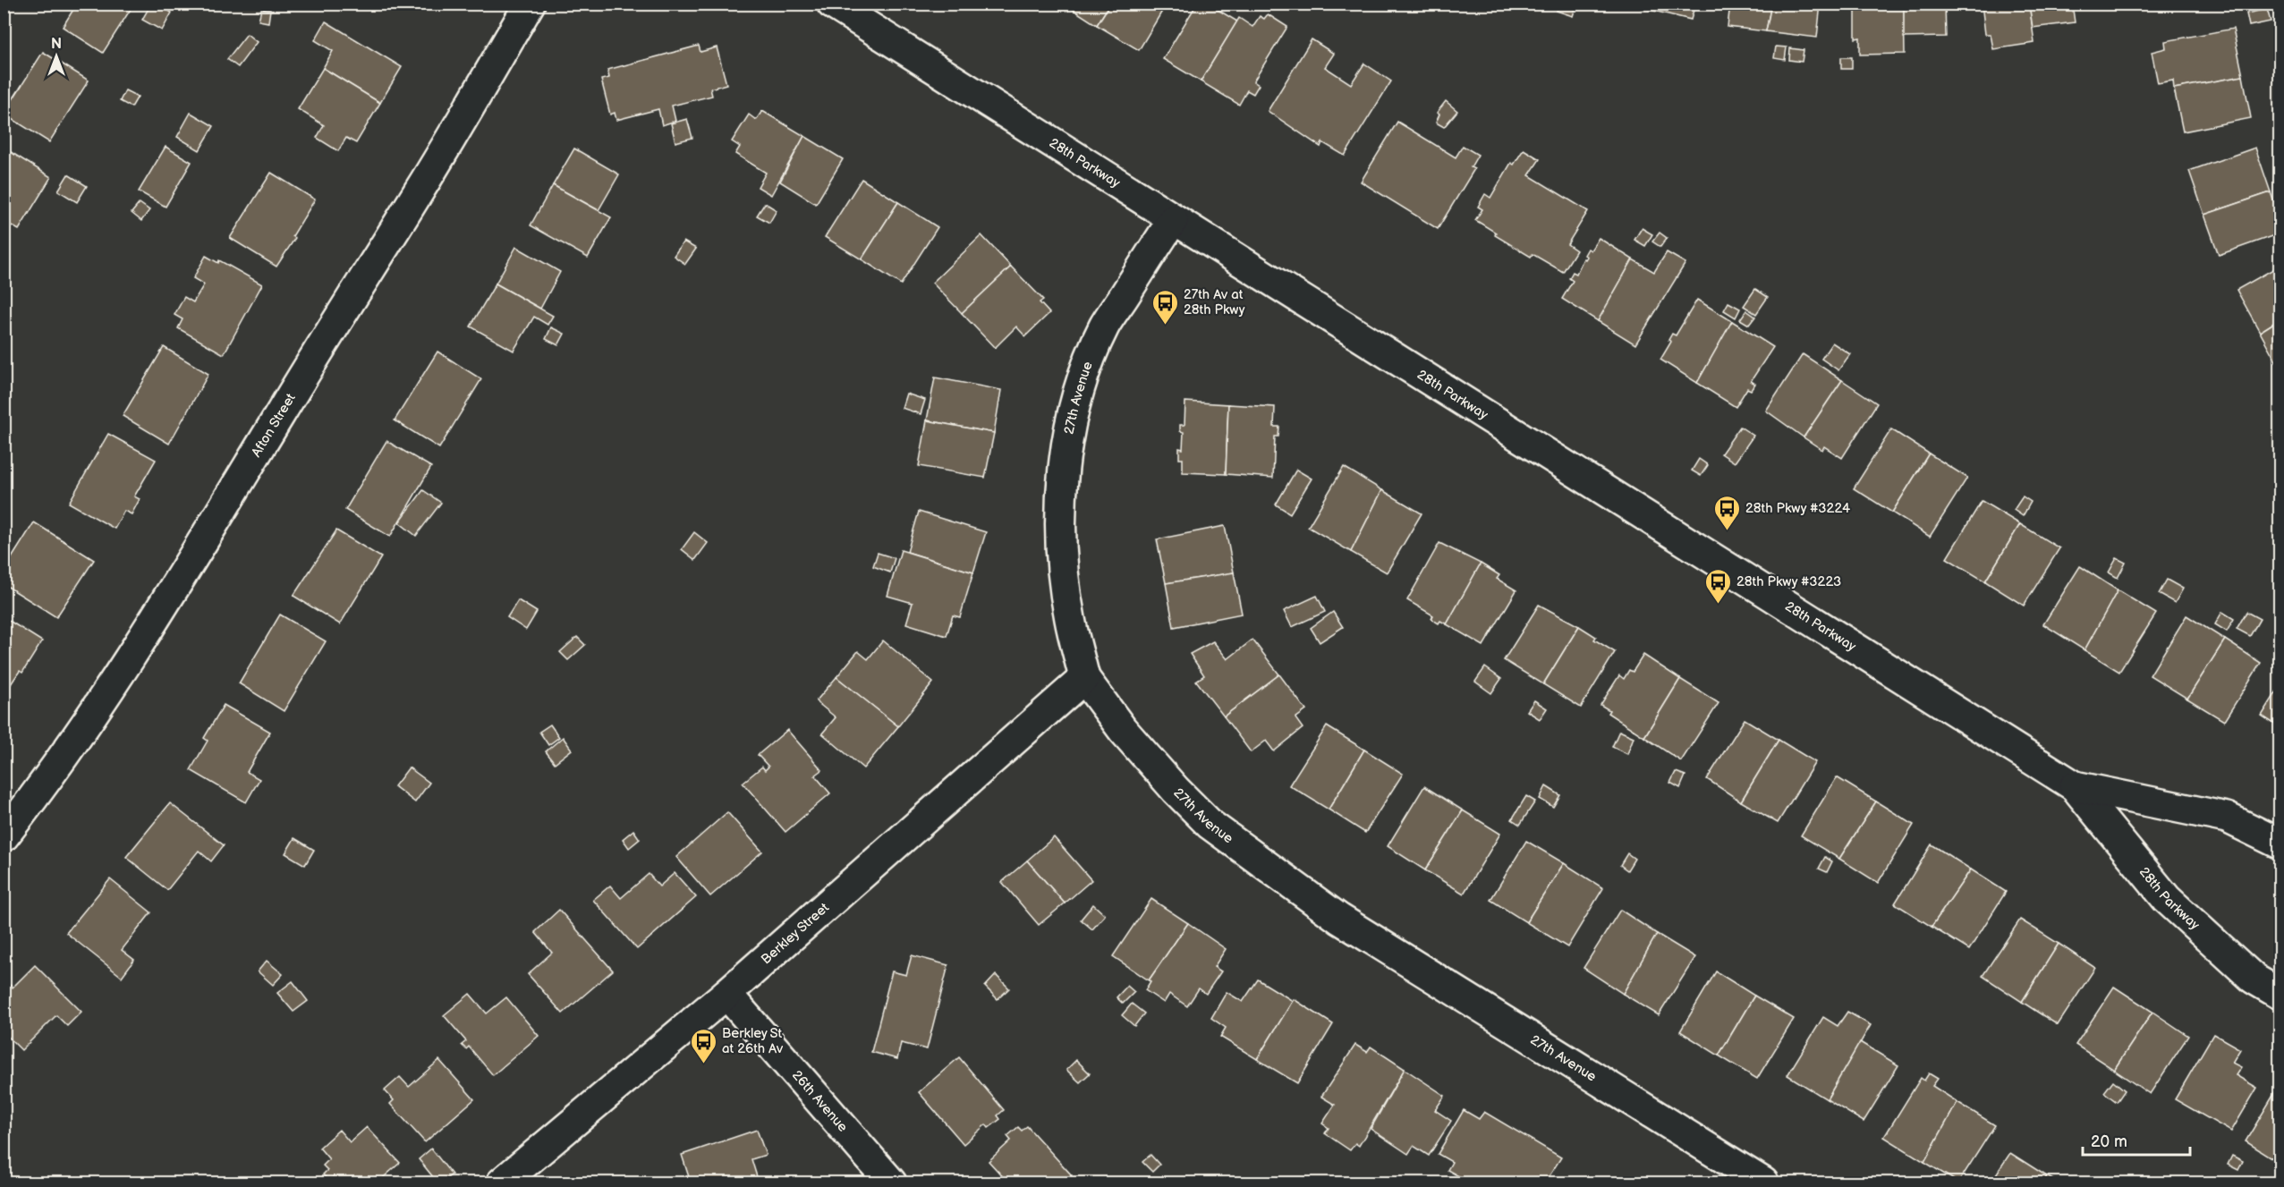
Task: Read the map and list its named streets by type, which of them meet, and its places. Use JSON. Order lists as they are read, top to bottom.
{
  "streets": {
    "street": [
      "28th Parkway",
      "27th Avenue",
      "Afton Street",
      "Berkley Street",
      "26th Avenue"
    ]
  },
  "crossings": [
    ["28th Parkway", "27th Avenue"],
    ["27th Avenue", "Berkley Street"],
    ["Berkley Street", "26th Avenue"]
  ],
  "places": {
    "bus stop": [
      "27th Av at 28th Pkwy",
      "28th Pkwy #3224",
      "28th Pkwy #3223",
      "Berkley St at 26th Av"
    ]
  },
  "scale_bar": "20 m",
  "north": "top"
}
